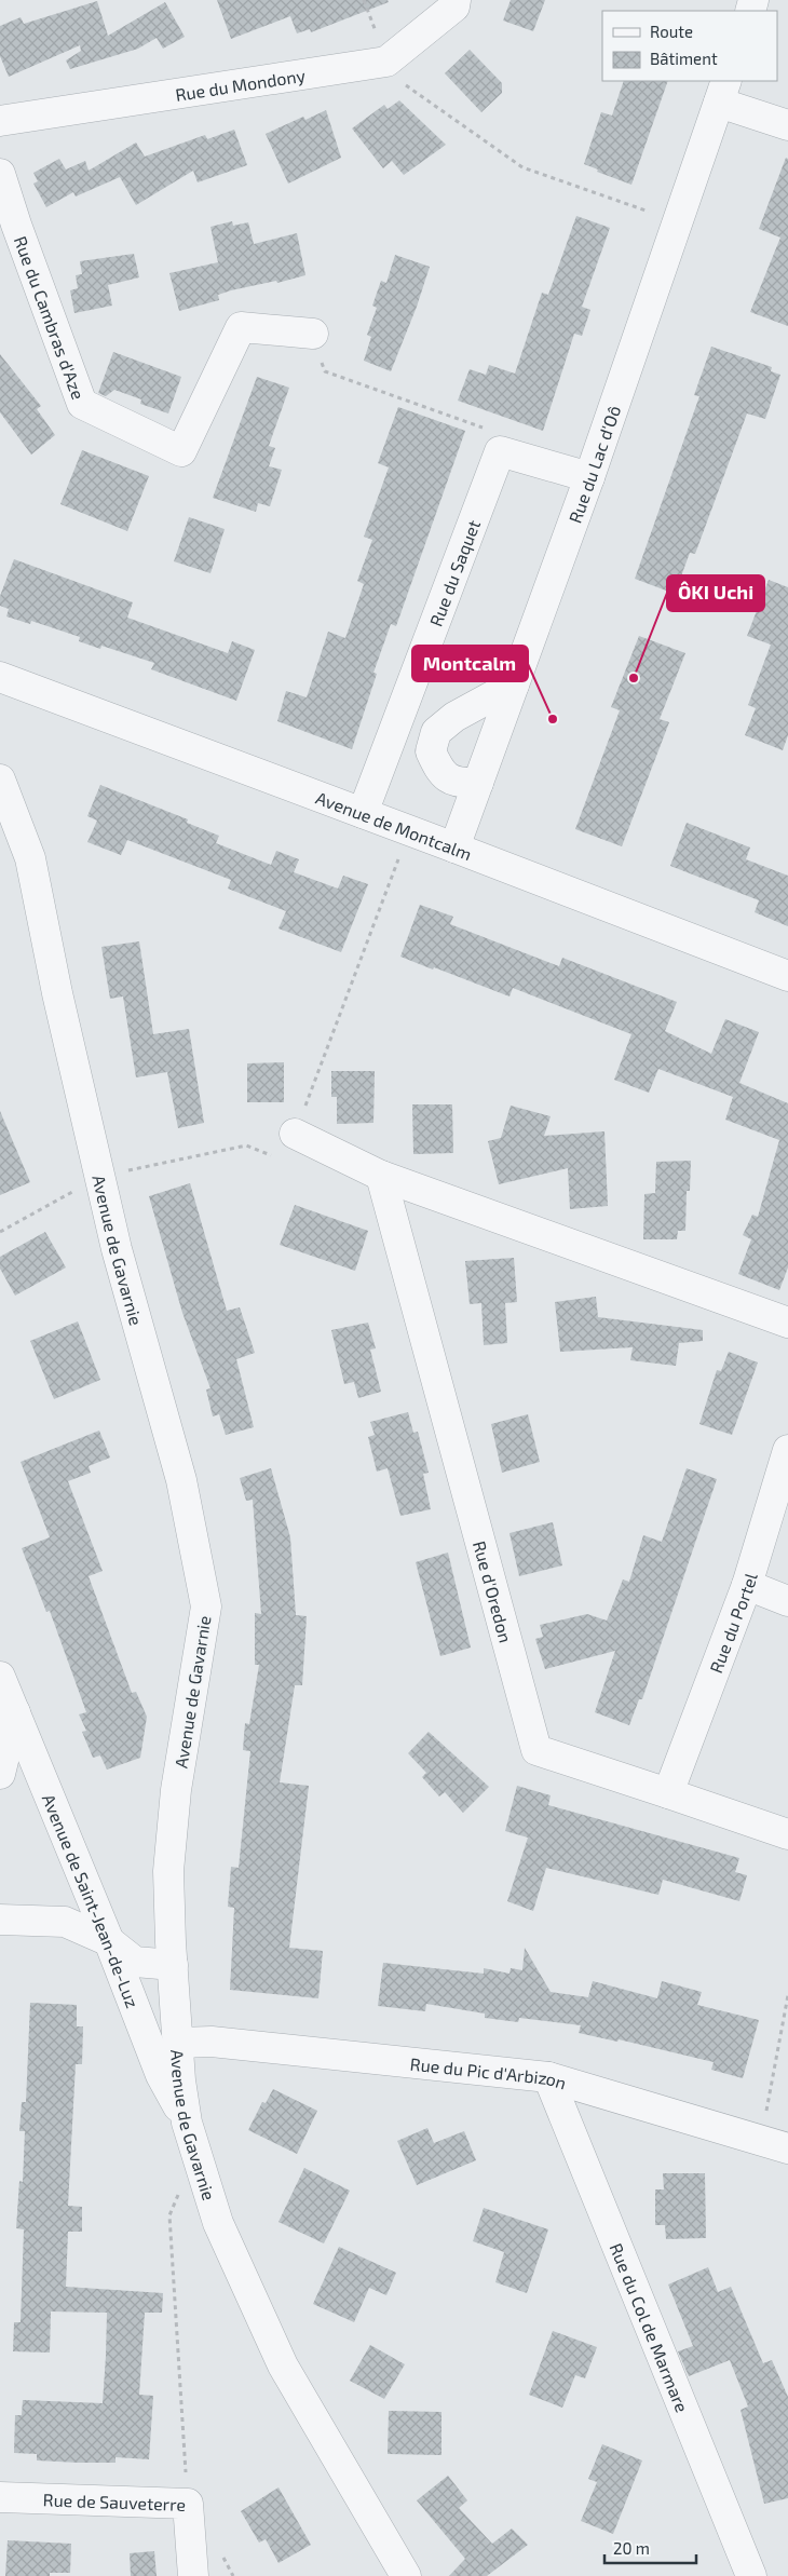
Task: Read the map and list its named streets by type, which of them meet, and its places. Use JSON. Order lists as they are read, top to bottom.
{
  "streets": {
    "street": [
      "Rue du Mondony",
      "Rue du Cambras d'Aze",
      "Rue du Lac d'Oô",
      "Rue du Saquet",
      "Avenue de Montcalm",
      "Avenue de Gavarnie",
      "Rue d'Oredon",
      "Rue du Portel",
      "Avenue de Saint-Jean-de-Luz",
      "Rue du Pic d'Arbizon",
      "Rue du Col de Marmare",
      "Rue de Sauveterre"
    ]
  },
  "crossings": [
    ["Rue du Lac d'Oô", "Avenue de Montcalm"],
    ["Rue du Saquet", "Avenue de Montcalm"],
    ["Avenue de Gavarnie", "Avenue de Saint-Jean-de-Luz"],
    ["Avenue de Gavarnie", "Rue du Pic d'Arbizon"],
    ["Rue d'Oredon", "Rue du Portel"],
    ["Rue du Pic d'Arbizon", "Rue du Col de Marmare"]
  ],
  "places": ["ÔKI Uchi", "Montcalm"],
  "legend": ["Route", "Bâtiment"],
  "scale_bar": "20 m"
}
